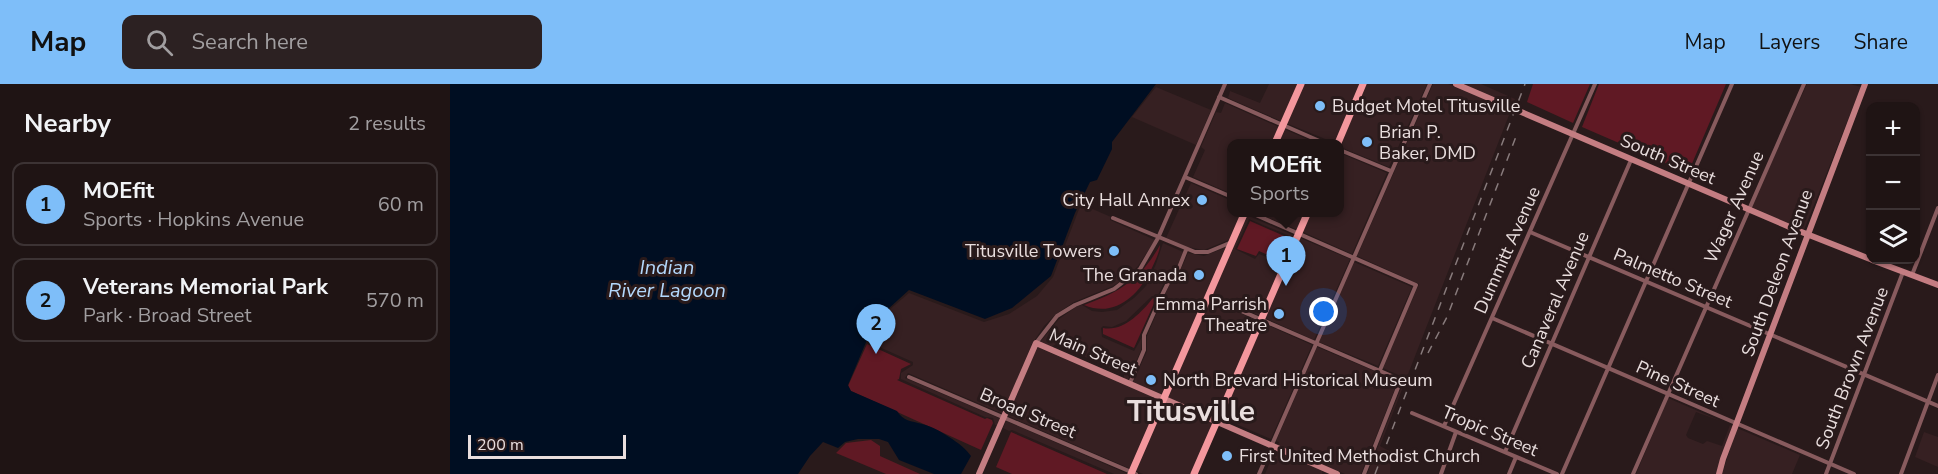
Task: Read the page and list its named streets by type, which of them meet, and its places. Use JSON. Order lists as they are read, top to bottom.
{
  "streets": {
    "street": [
      "South Street",
      "Wager Avenue",
      "Dummitt Avenue",
      "South Deleon Avenue",
      "Palmetto Street",
      "Canaveral Avenue",
      "Main Street",
      "South Brown Avenue",
      "Pine Street",
      "Broad Street",
      "Tropic Street"
    ]
  },
  "crossings": [
    ["South Street", "Wager Avenue"],
    ["South Street", "Dummitt Avenue"],
    ["South Street", "South Deleon Avenue"],
    ["South Street", "Canaveral Avenue"],
    ["South Street", "South Brown Avenue"],
    ["Wager Avenue", "Palmetto Street"],
    ["Wager Avenue", "Pine Street"],
    ["Dummitt Avenue", "Palmetto Street"],
    ["Dummitt Avenue", "Pine Street"],
    ["Dummitt Avenue", "Tropic Street"],
    ["South Deleon Avenue", "Palmetto Street"],
    ["South Deleon Avenue", "Pine Street"],
    ["Palmetto Street", "Canaveral Avenue"],
    ["Palmetto Street", "South Brown Avenue"],
    ["Canaveral Avenue", "Pine Street"],
    ["Canaveral Avenue", "Tropic Street"],
    ["South Brown Avenue", "Pine Street"]
  ],
  "districts": ["Titusville"],
  "water": ["Indian River Lagoon"],
  "places": [
    "Budget Motel Titusville",
    "Brian P. Baker, DMD",
    "City Hall Annex",
    "Titusville Towers",
    "The Granada",
    "Emma Parrish Theatre",
    "North Brevard Historical Museum",
    "First United Methodist Church"
  ],
  "scale_bar": "200 m",
  "page": {
    "header": "Map",
    "search": "Search here",
    "nav": ["Map", "Layers", "Share"],
    "heading": ["Nearby", "2 results"],
    "map_buttons": ["+", "−"],
    "popup": ["MOEfit", "Sports"],
    "list": [
      {
        "mark": "1",
        "name": "MOEfit",
        "note": "Sports · Hopkins Avenue",
        "value": "60 m"
      },
      {
        "mark": "2",
        "name": "Veterans Memorial Park",
        "note": "Park · Broad Street",
        "value": "570 m"
      }
    ],
    "pins": ["1", "2"],
    "scale": "200 m"
  }
}
